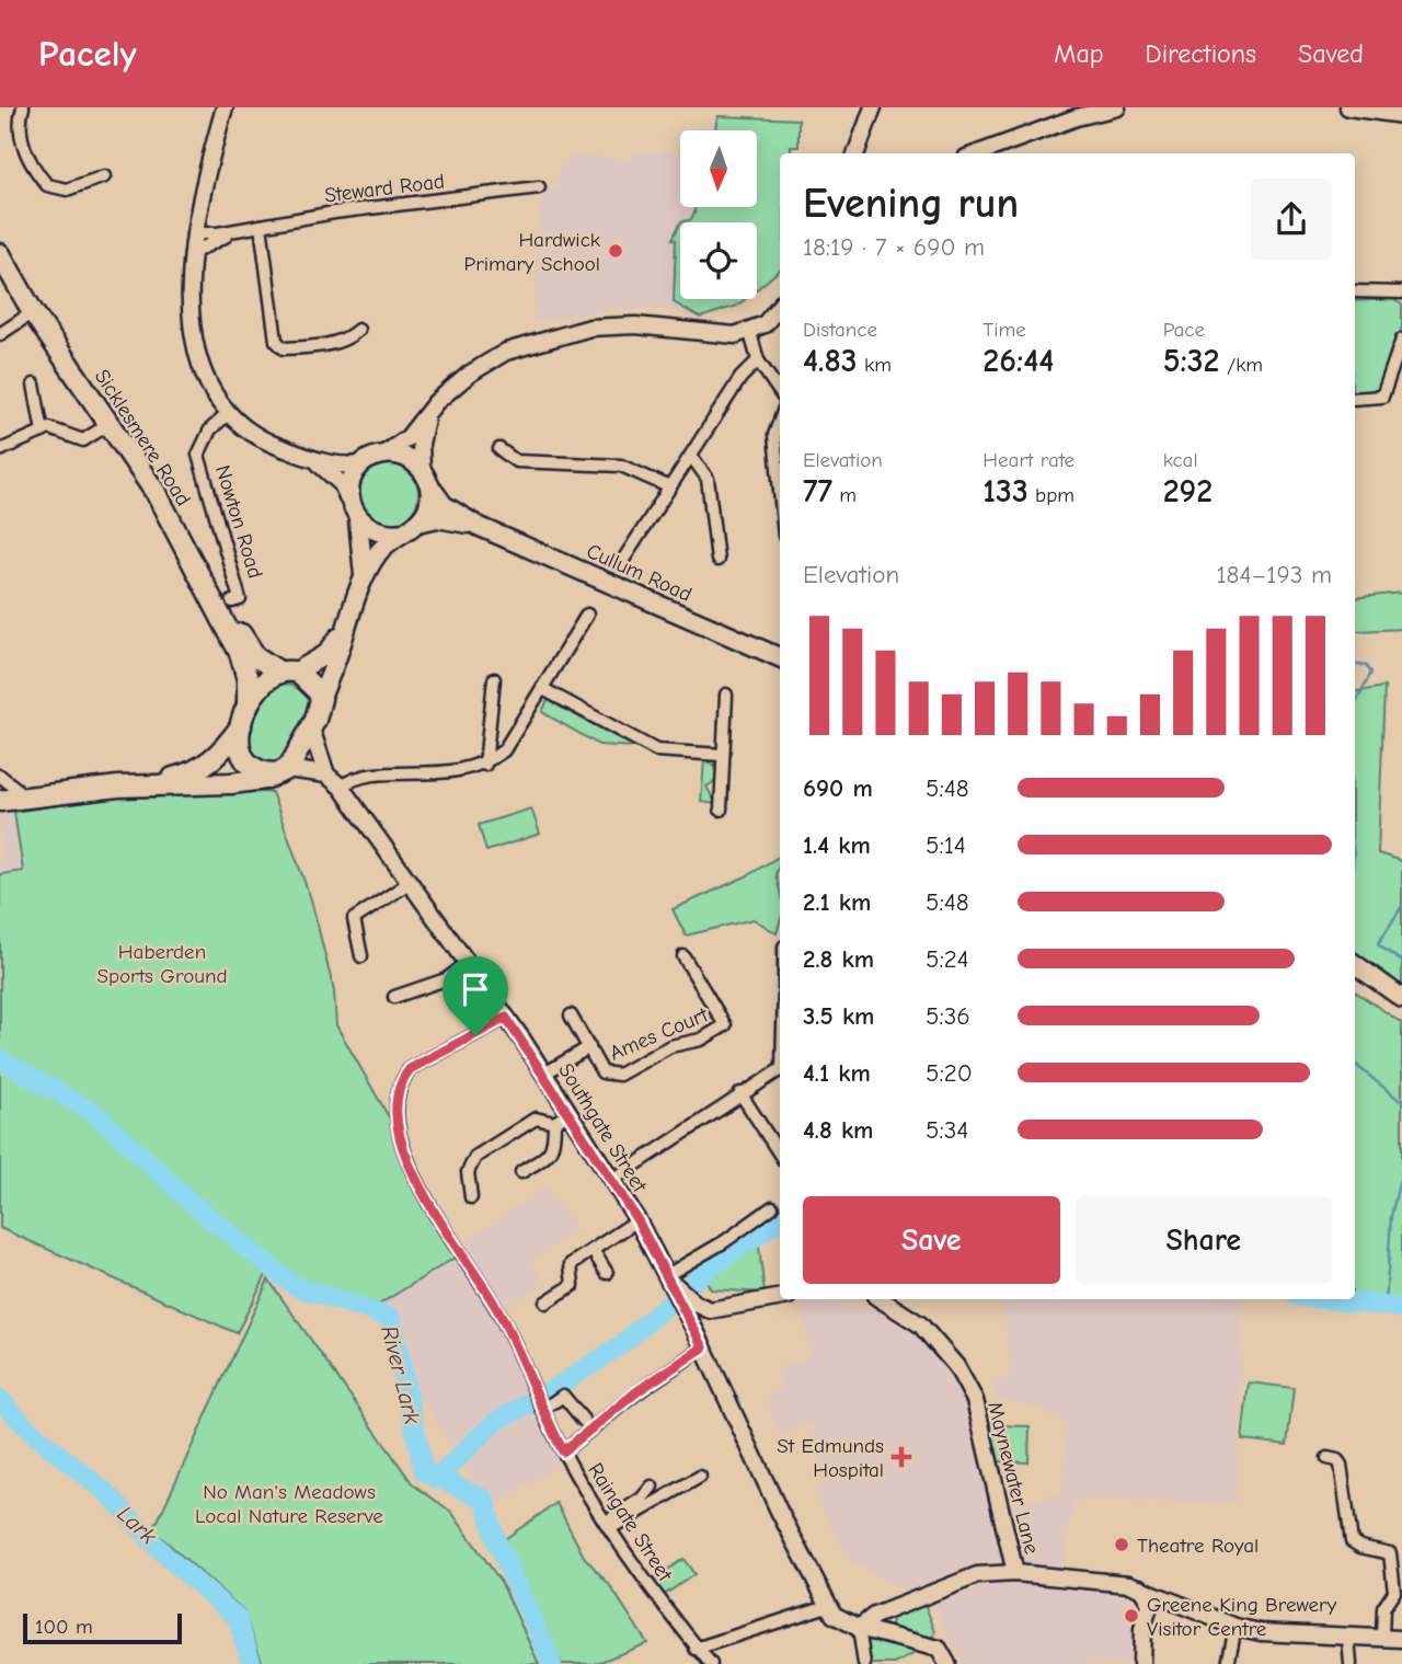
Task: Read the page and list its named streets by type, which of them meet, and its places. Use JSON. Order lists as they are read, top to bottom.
{
  "streets": {
    "highway": ["Sicklesmere Road"],
    "main road": ["Cullum Road"],
    "street": [
      "Steward Road",
      "Nowton Road",
      "Ames Court",
      "Southgate Street",
      "Maynewater Lane",
      "Raingate Street"
    ]
  },
  "crossings": [
    ["Ames Court", "Southgate Street"],
    ["Southgate Street", "Raingate Street"]
  ],
  "water": ["River Lark", "Lark"],
  "parks": ["Haberden Sports Ground", "No Man's Meadows Local Nature Reserve"],
  "places": {
    "other": ["Hardwick Primary School", "Theatre Royal", "Greene King Brewery Visitor Centre"],
    "health": ["St Edmunds Hospital"]
  },
  "scale_bar": "100 m",
  "north": "bottom",
  "page": {
    "header": "Pacely",
    "nav": ["Map", "Directions", "Saved"],
    "heading": ["Evening run", "18:19 · 7 × 690 m"],
    "stats": [
      ["Distance", "4.83 km"],
      ["Time", "26:44"],
      ["Pace", "5:32 /km"],
      ["Elevation", "77 m"],
      ["Heart rate", "133 bpm"],
      ["kcal", "292"]
    ],
    "chart": ["Elevation", "184–193 m"],
    "list": [
      {
        "name": "690 m",
        "note": "5:48"
      },
      {
        "name": "1.4 km",
        "note": "5:14"
      },
      {
        "name": "2.1 km",
        "note": "5:48"
      },
      {
        "name": "2.8 km",
        "note": "5:24"
      },
      {
        "name": "3.5 km",
        "note": "5:36"
      },
      {
        "name": "4.1 km",
        "note": "5:20"
      },
      {
        "name": "4.8 km",
        "note": "5:34"
      }
    ],
    "buttons": ["Save", "Share"],
    "scale": "100 m"
  }
}
